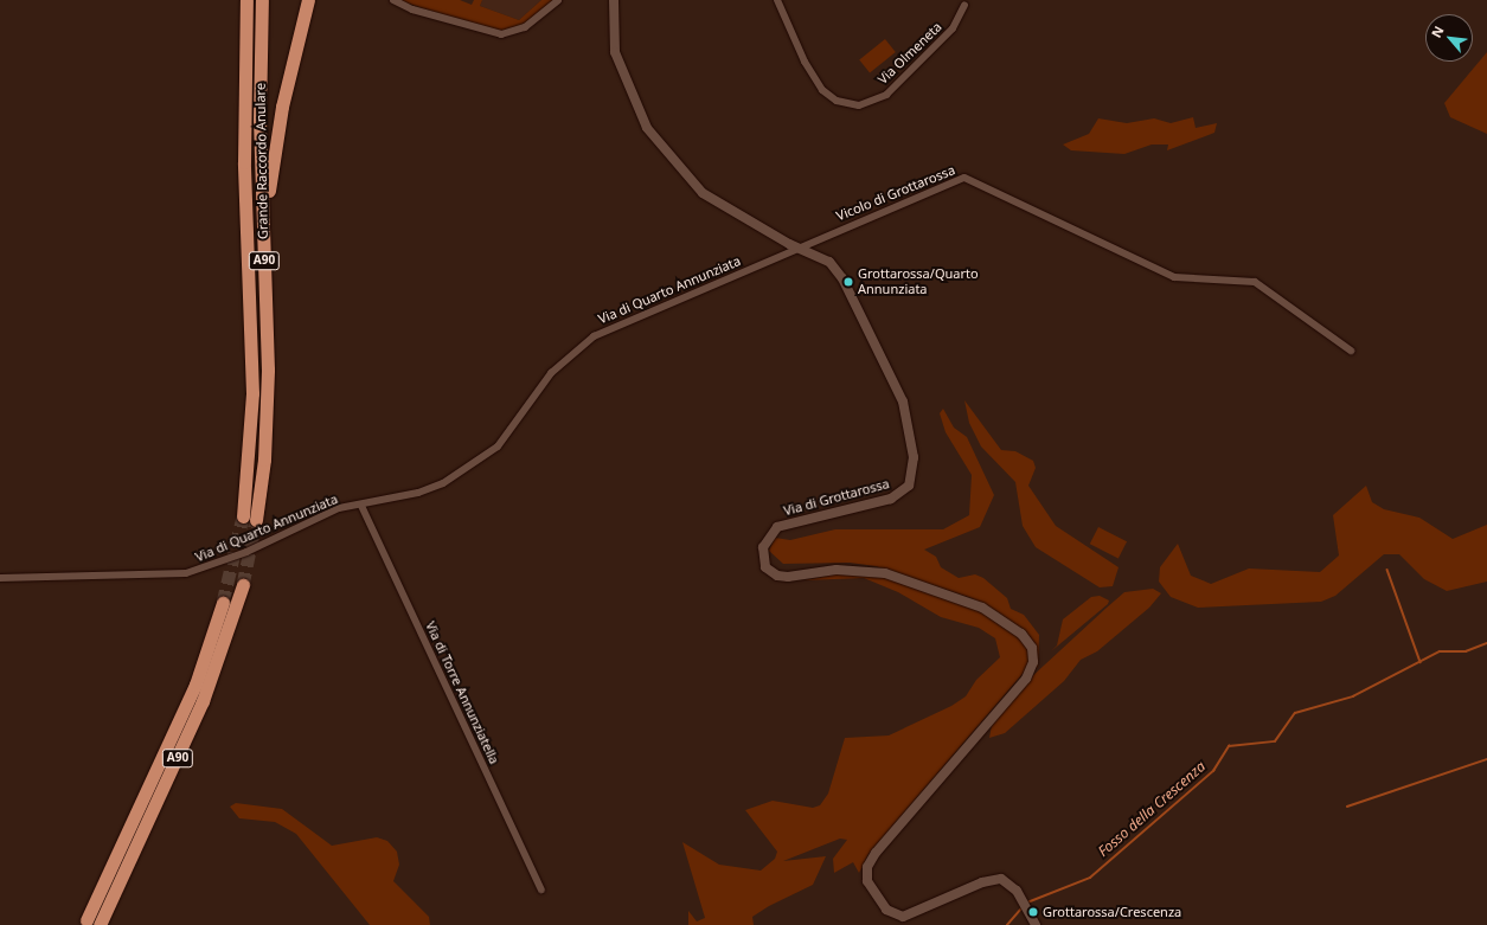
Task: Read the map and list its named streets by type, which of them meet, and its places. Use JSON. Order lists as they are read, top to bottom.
{
  "streets": {
    "highway": ["Grande Raccordo Anulare", "A90"],
    "street": [
      "Via Olmeneta",
      "Vicolo di Grottarossa",
      "Via di Quarto Annunziata",
      "Via di Grottarossa",
      "Via di Torre Annunziatella"
    ]
  },
  "crossings": [
    ["Vicolo di Grottarossa", "Via di Quarto Annunziata"],
    ["Vicolo di Grottarossa", "Via di Grottarossa"],
    ["Via di Quarto Annunziata", "Via di Grottarossa"],
    ["Via di Quarto Annunziata", "Via di Torre Annunziatella"]
  ],
  "water": ["Fosso della Crescenza"],
  "places": ["Grottarossa/Quarto Annunziata", "Grottarossa/Crescenza"],
  "north": "top left"
}
